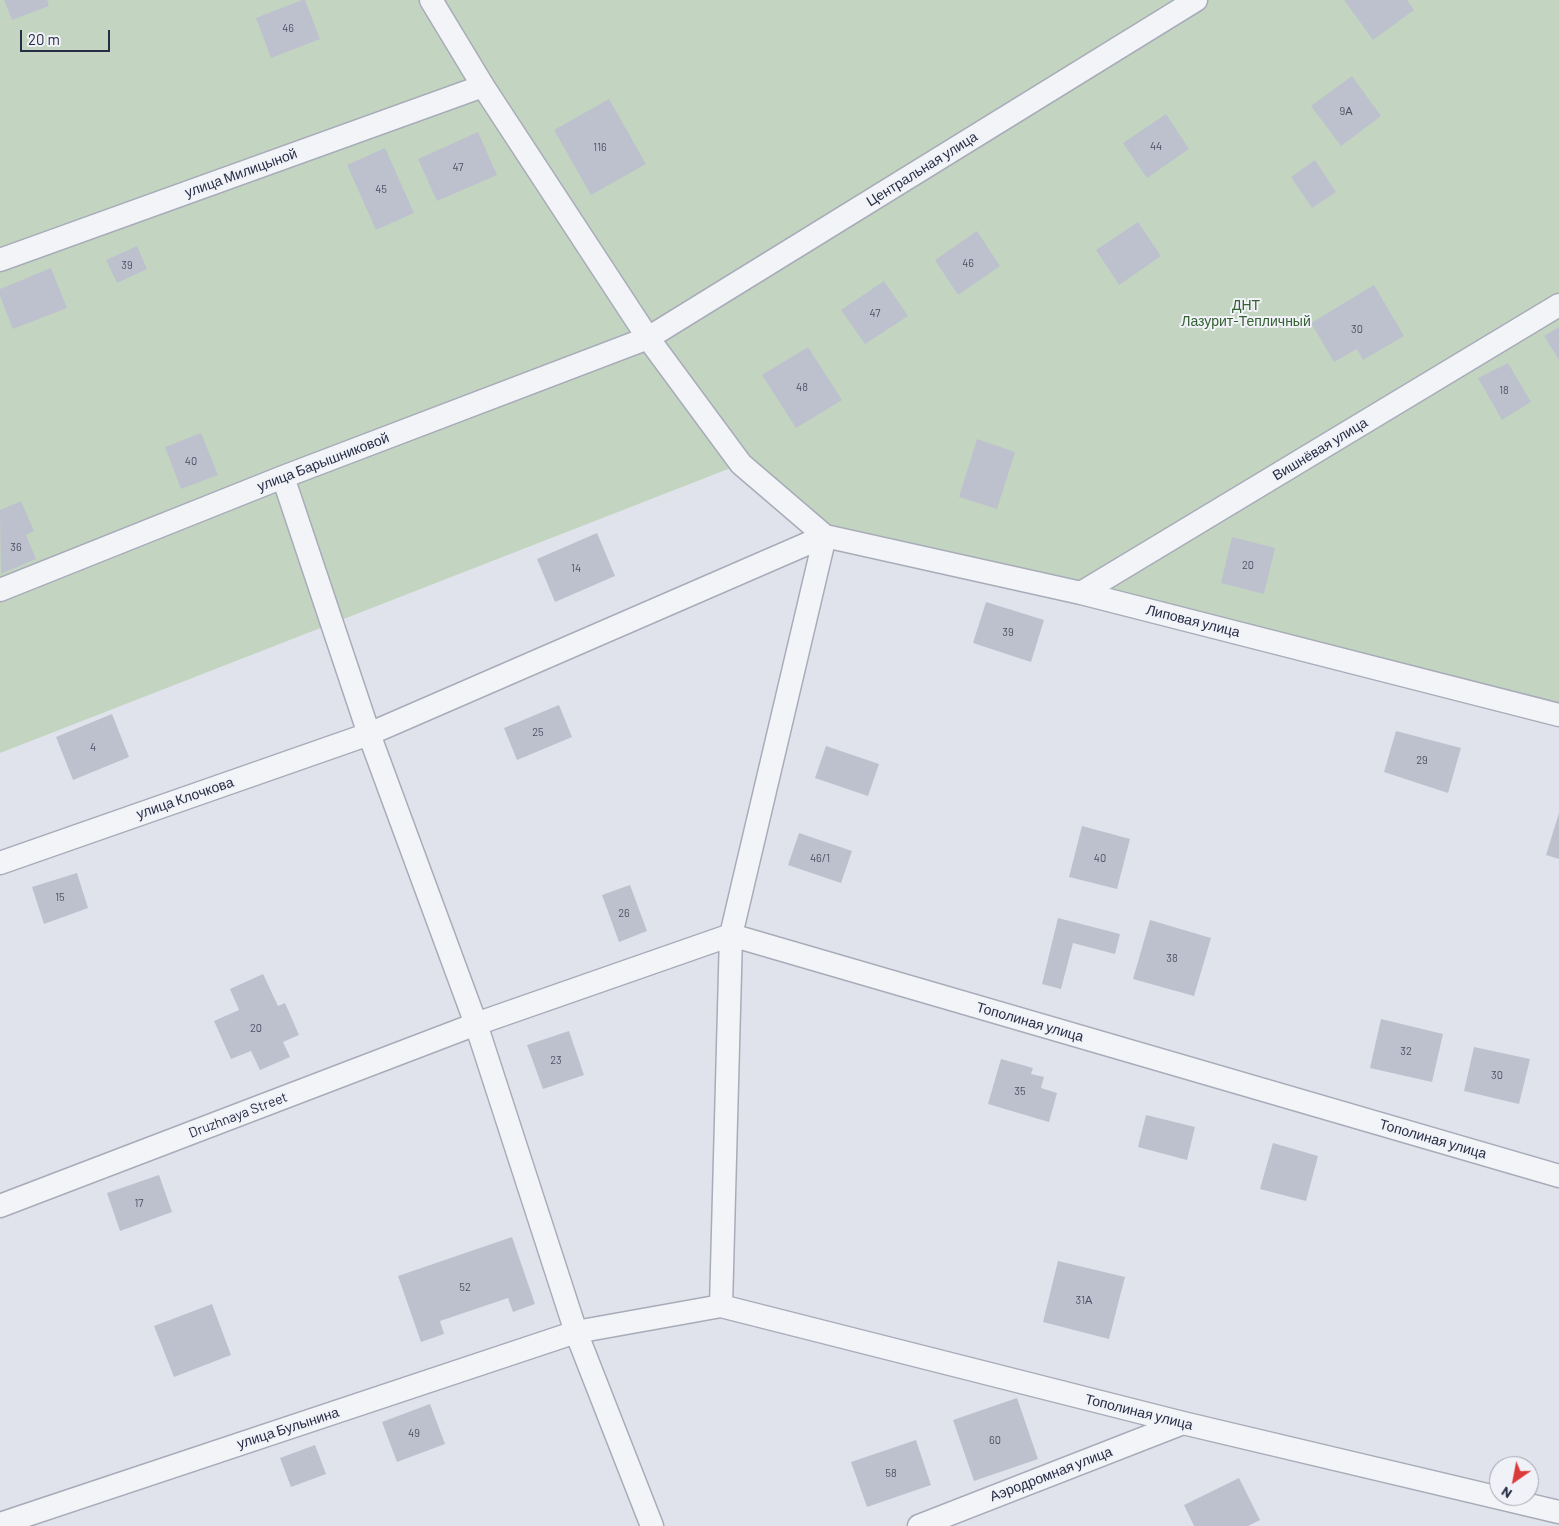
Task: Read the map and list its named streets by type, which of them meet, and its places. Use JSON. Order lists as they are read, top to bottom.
{
  "streets": {
    "street": [
      "Центральная улица",
      "улица Милицыной",
      "Вишнёвая улица",
      "улица Барышниковой",
      "Липовая улица",
      "улица Клочкова",
      "Тополиная улица",
      "Druzhnaya Street",
      "улица Булынина",
      "Аэродромная улица"
    ]
  },
  "crossings": [
    ["Центральная улица", "улица Барышниковой"],
    ["Вишнёвая улица", "Липовая улица"],
    ["Липовая улица", "улица Клочкова"],
    ["Тополиная улица", "Druzhnaya Street"],
    ["Тополиная улица", "улица Булынина"],
    ["Тополиная улица", "Аэродромная улица"]
  ],
  "parks": ["ДНТ Лазурит-Тепличный"],
  "house_numbers": [
    "46",
    "9А",
    "44",
    "116",
    "47",
    "45",
    "46",
    "39",
    "47",
    "30",
    "48",
    "18",
    "40",
    "36",
    "20",
    "14",
    "39",
    "25",
    "4",
    "29",
    "46/1",
    "40",
    "15",
    "26",
    "38",
    "20",
    "32",
    "23",
    "30",
    "35",
    "17",
    "52",
    "31А",
    "49",
    "60",
    "58"
  ],
  "scale_bar": "20 m",
  "north": "bottom left"
}
